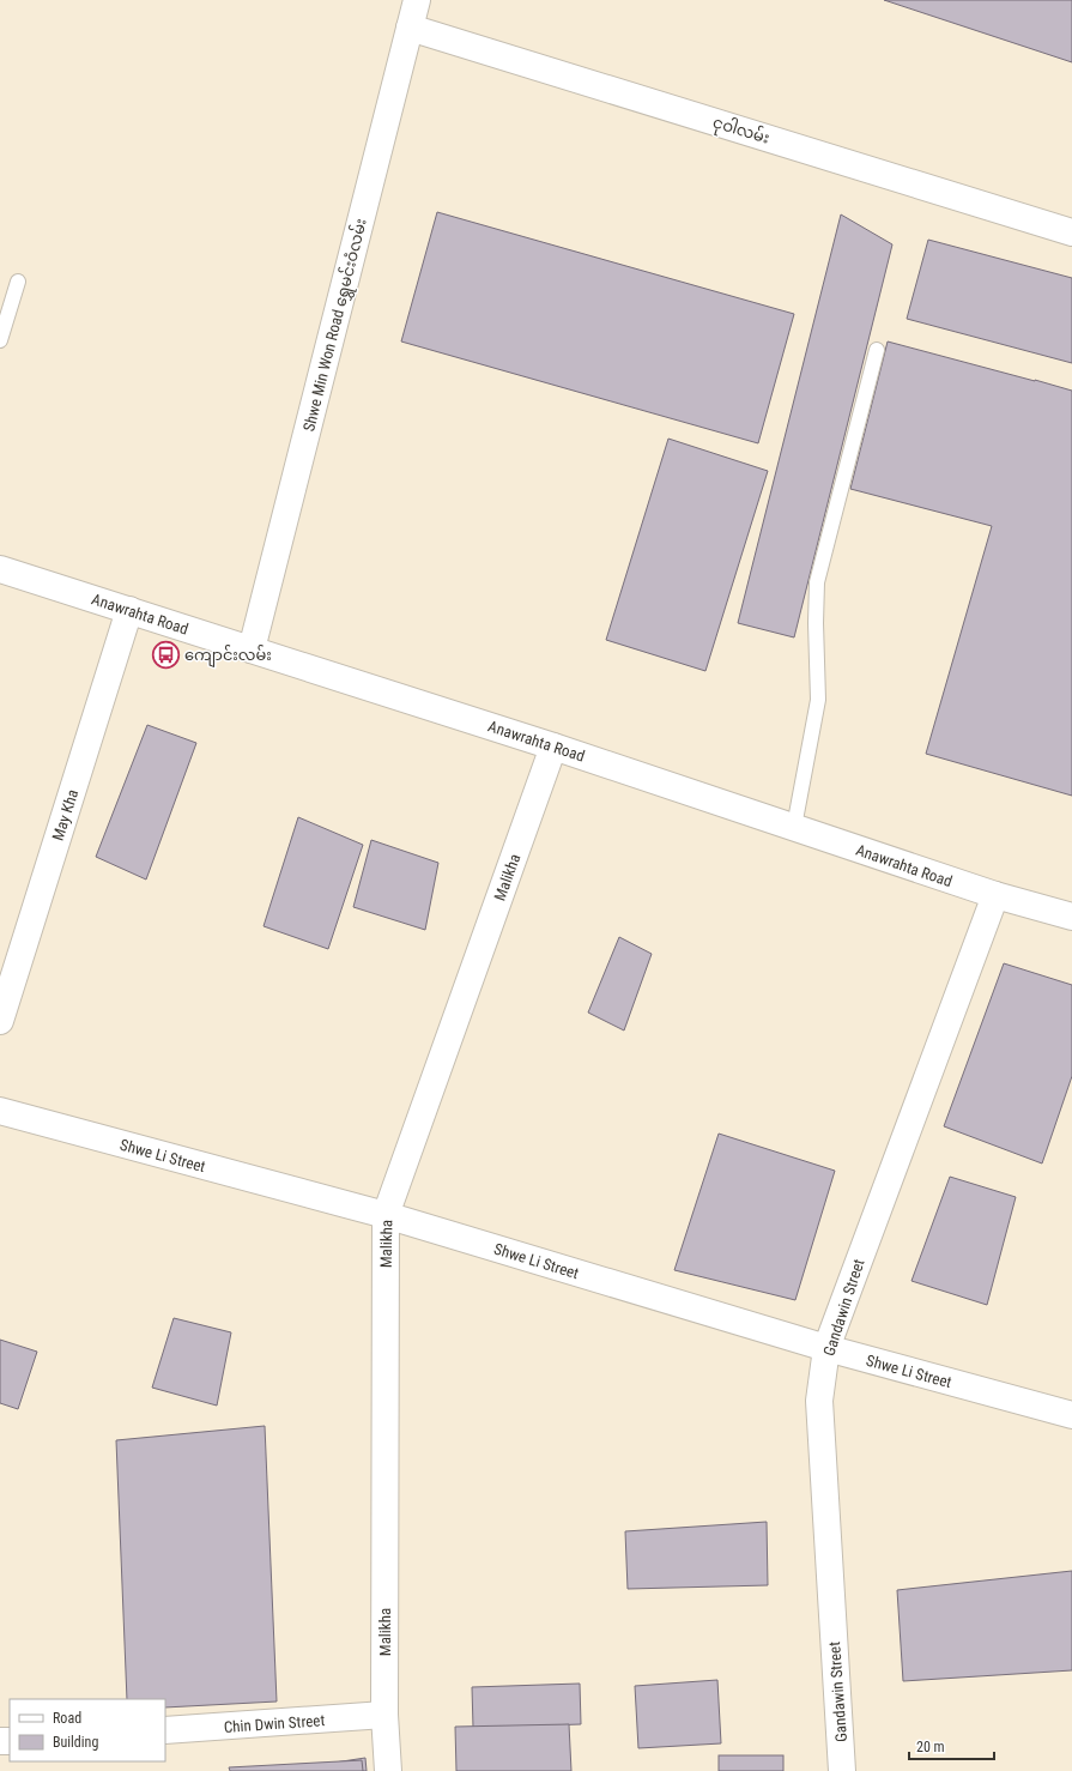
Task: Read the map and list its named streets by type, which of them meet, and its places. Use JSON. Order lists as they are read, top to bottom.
{
  "streets": {
    "street": [
      "ငုဝါလမ်း",
      "Shwe Min Won Road ရွှေမင်းဝံလမ်း",
      "Anawrahta Road",
      "May Kha",
      "Malikha",
      "Shwe Li Street",
      "Gandawin Street",
      "Chin Dwin Street"
    ]
  },
  "crossings": [
    ["ငုဝါလမ်း", "Shwe Min Won Road ရွှေမင်းဝံလမ်း"],
    ["Shwe Min Won Road ရွှေမင်းဝံလမ်း", "Anawrahta Road"],
    ["Anawrahta Road", "May Kha"],
    ["Anawrahta Road", "Malikha"],
    ["Anawrahta Road", "Gandawin Street"],
    ["Malikha", "Shwe Li Street"],
    ["Malikha", "Chin Dwin Street"],
    ["Shwe Li Street", "Gandawin Street"]
  ],
  "places": {
    "bus stop": ["ကျောင်းလမ်း"]
  },
  "legend": ["Road", "Building"],
  "scale_bar": "20 m"
}
